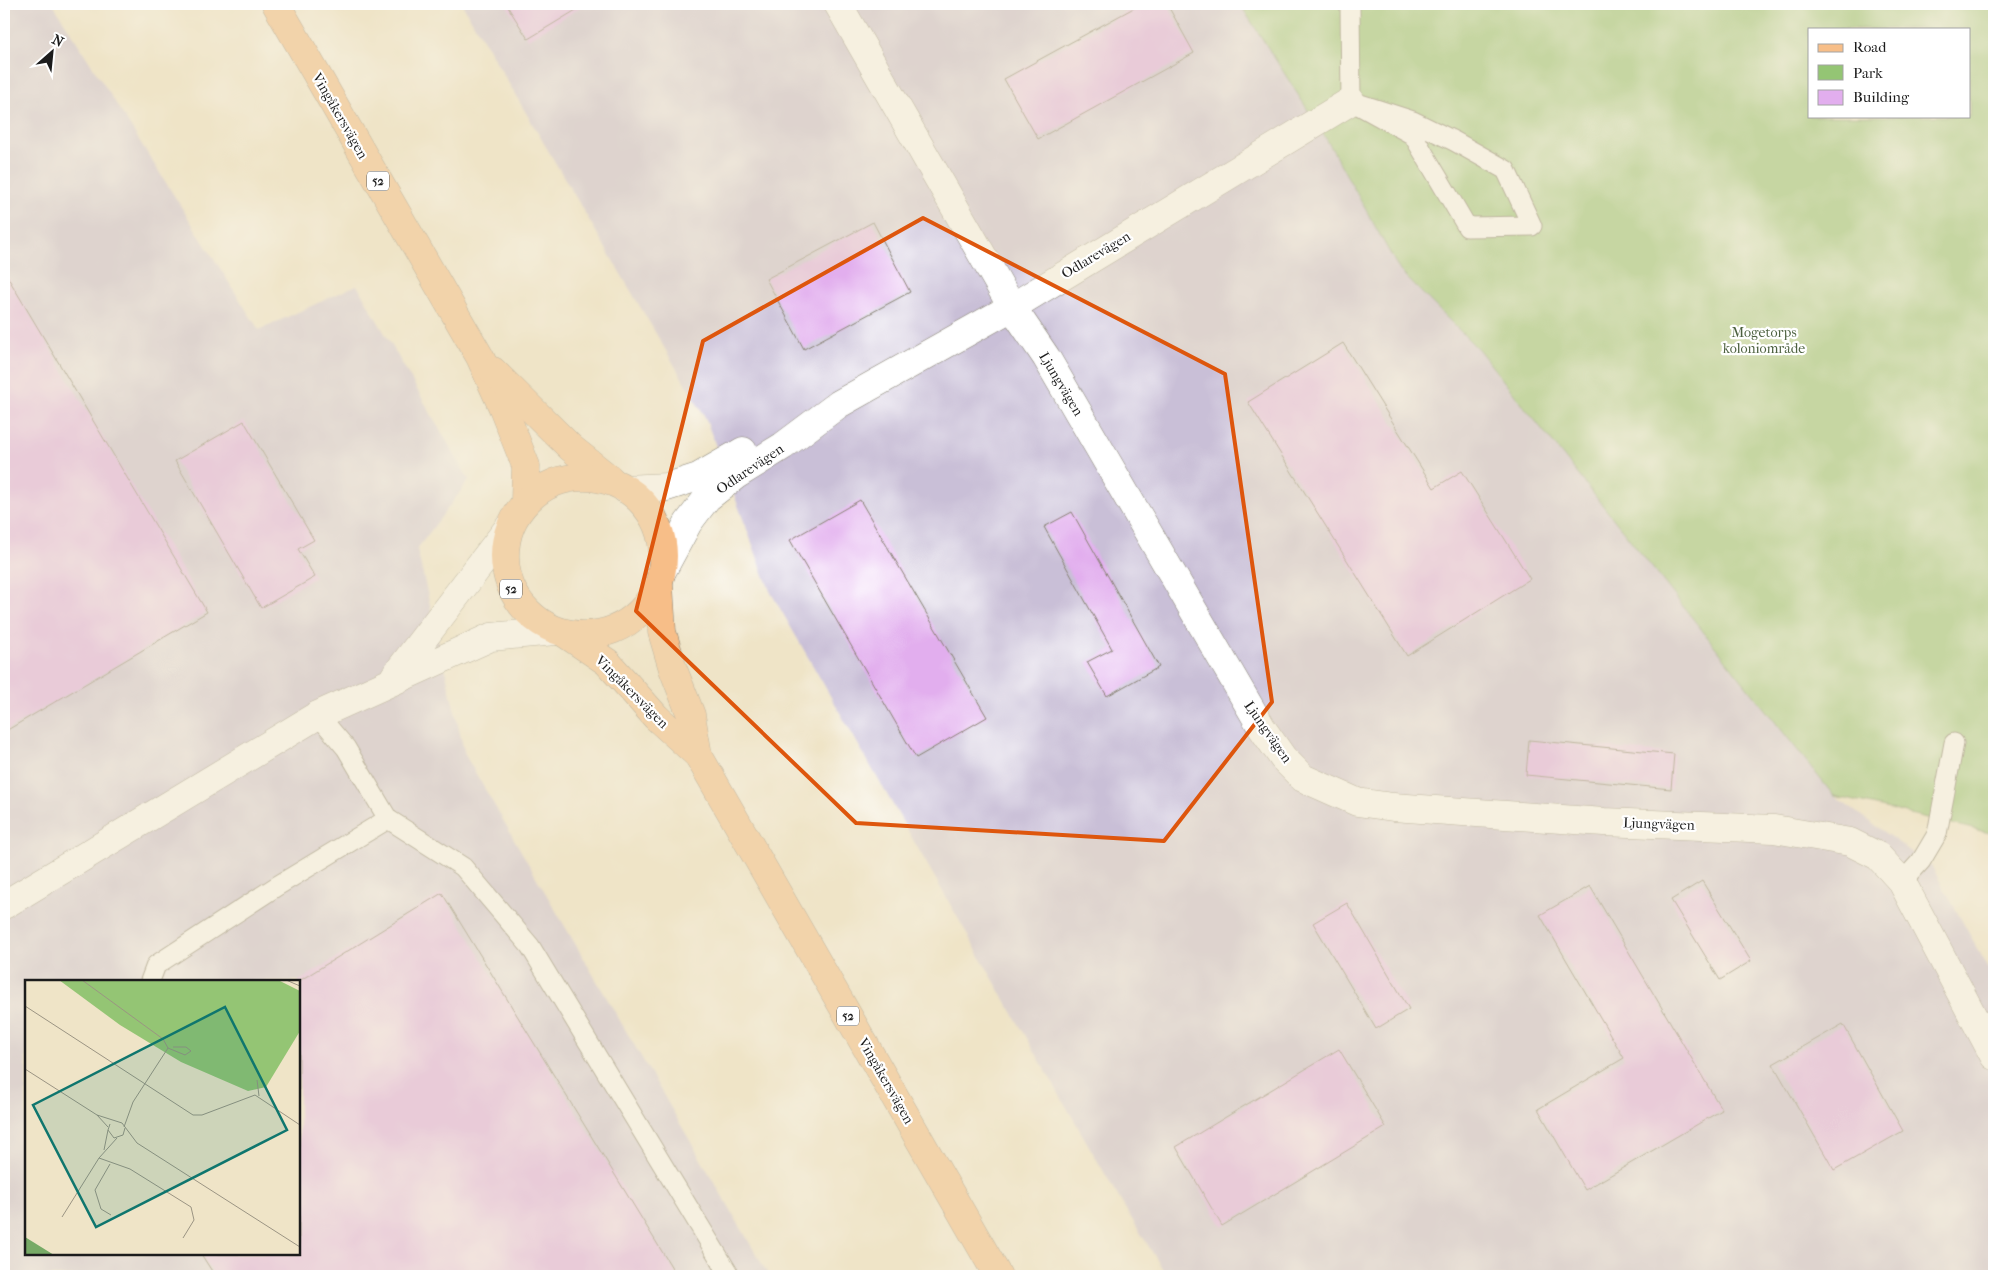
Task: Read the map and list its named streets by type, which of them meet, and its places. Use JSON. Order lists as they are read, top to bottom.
{
  "streets": {
    "main road": ["Vingåkersvägen", "52"],
    "street": ["Odlarevägen", "Ljungvägen"]
  },
  "crossings": [
    ["Vingåkersvägen", "52"],
    ["Vingåkersvägen", "Odlarevägen"],
    ["52", "Odlarevägen"],
    ["Odlarevägen", "Ljungvägen"]
  ],
  "parks": ["Mogetorps koloniområde"],
  "legend": ["Road", "Park", "Building"],
  "north": "top right"
}
